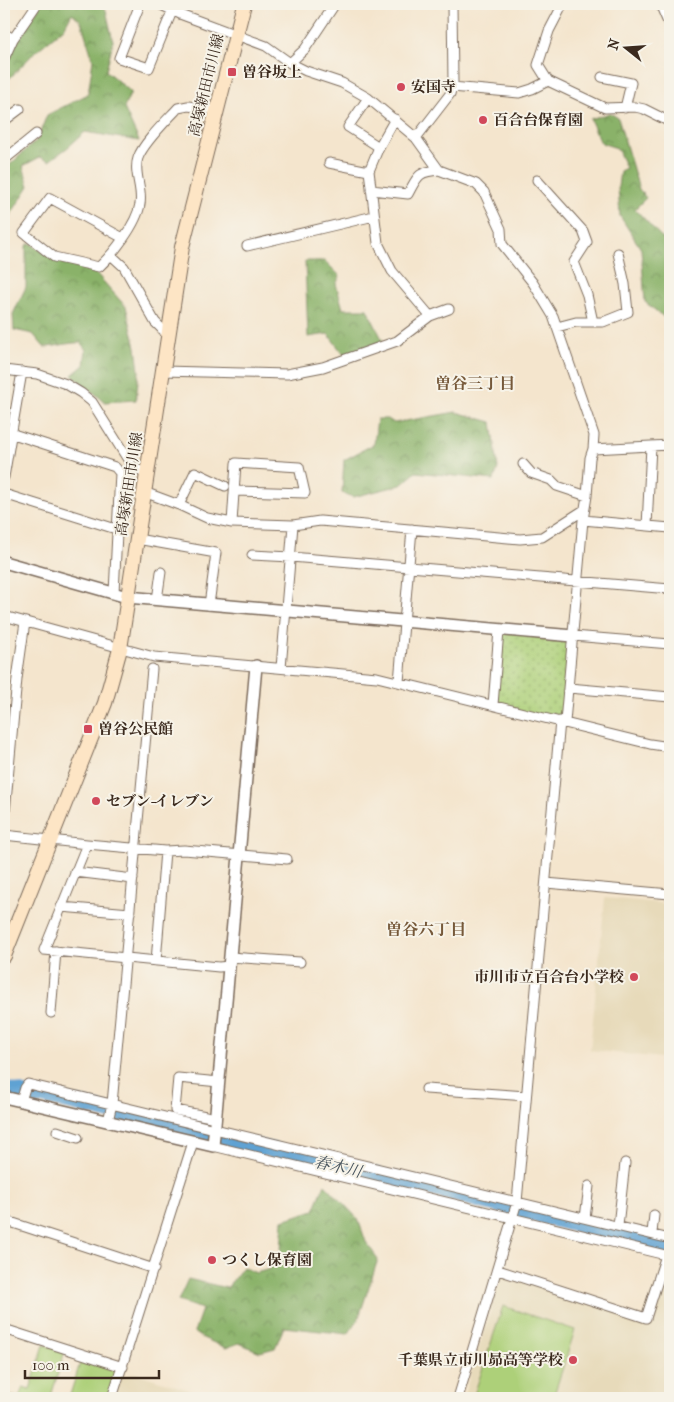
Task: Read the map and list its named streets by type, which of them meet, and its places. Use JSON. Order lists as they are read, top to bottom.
{
  "streets": {
    "main road": ["高塚新田市川線"]
  },
  "districts": ["曽谷三丁目", "曽谷六丁目"],
  "water": ["春木川"],
  "places": {
    "transit": ["曽谷坂上", "曽谷公民館"],
    "other": [
      "安国寺",
      "百合台保育園",
      "セブン-イレブン",
      "市川市立百合台小学校",
      "つくし保育園",
      "千葉県立市川昴高等学校"
    ]
  },
  "scale_bar": "100 m",
  "north": "left"
}
